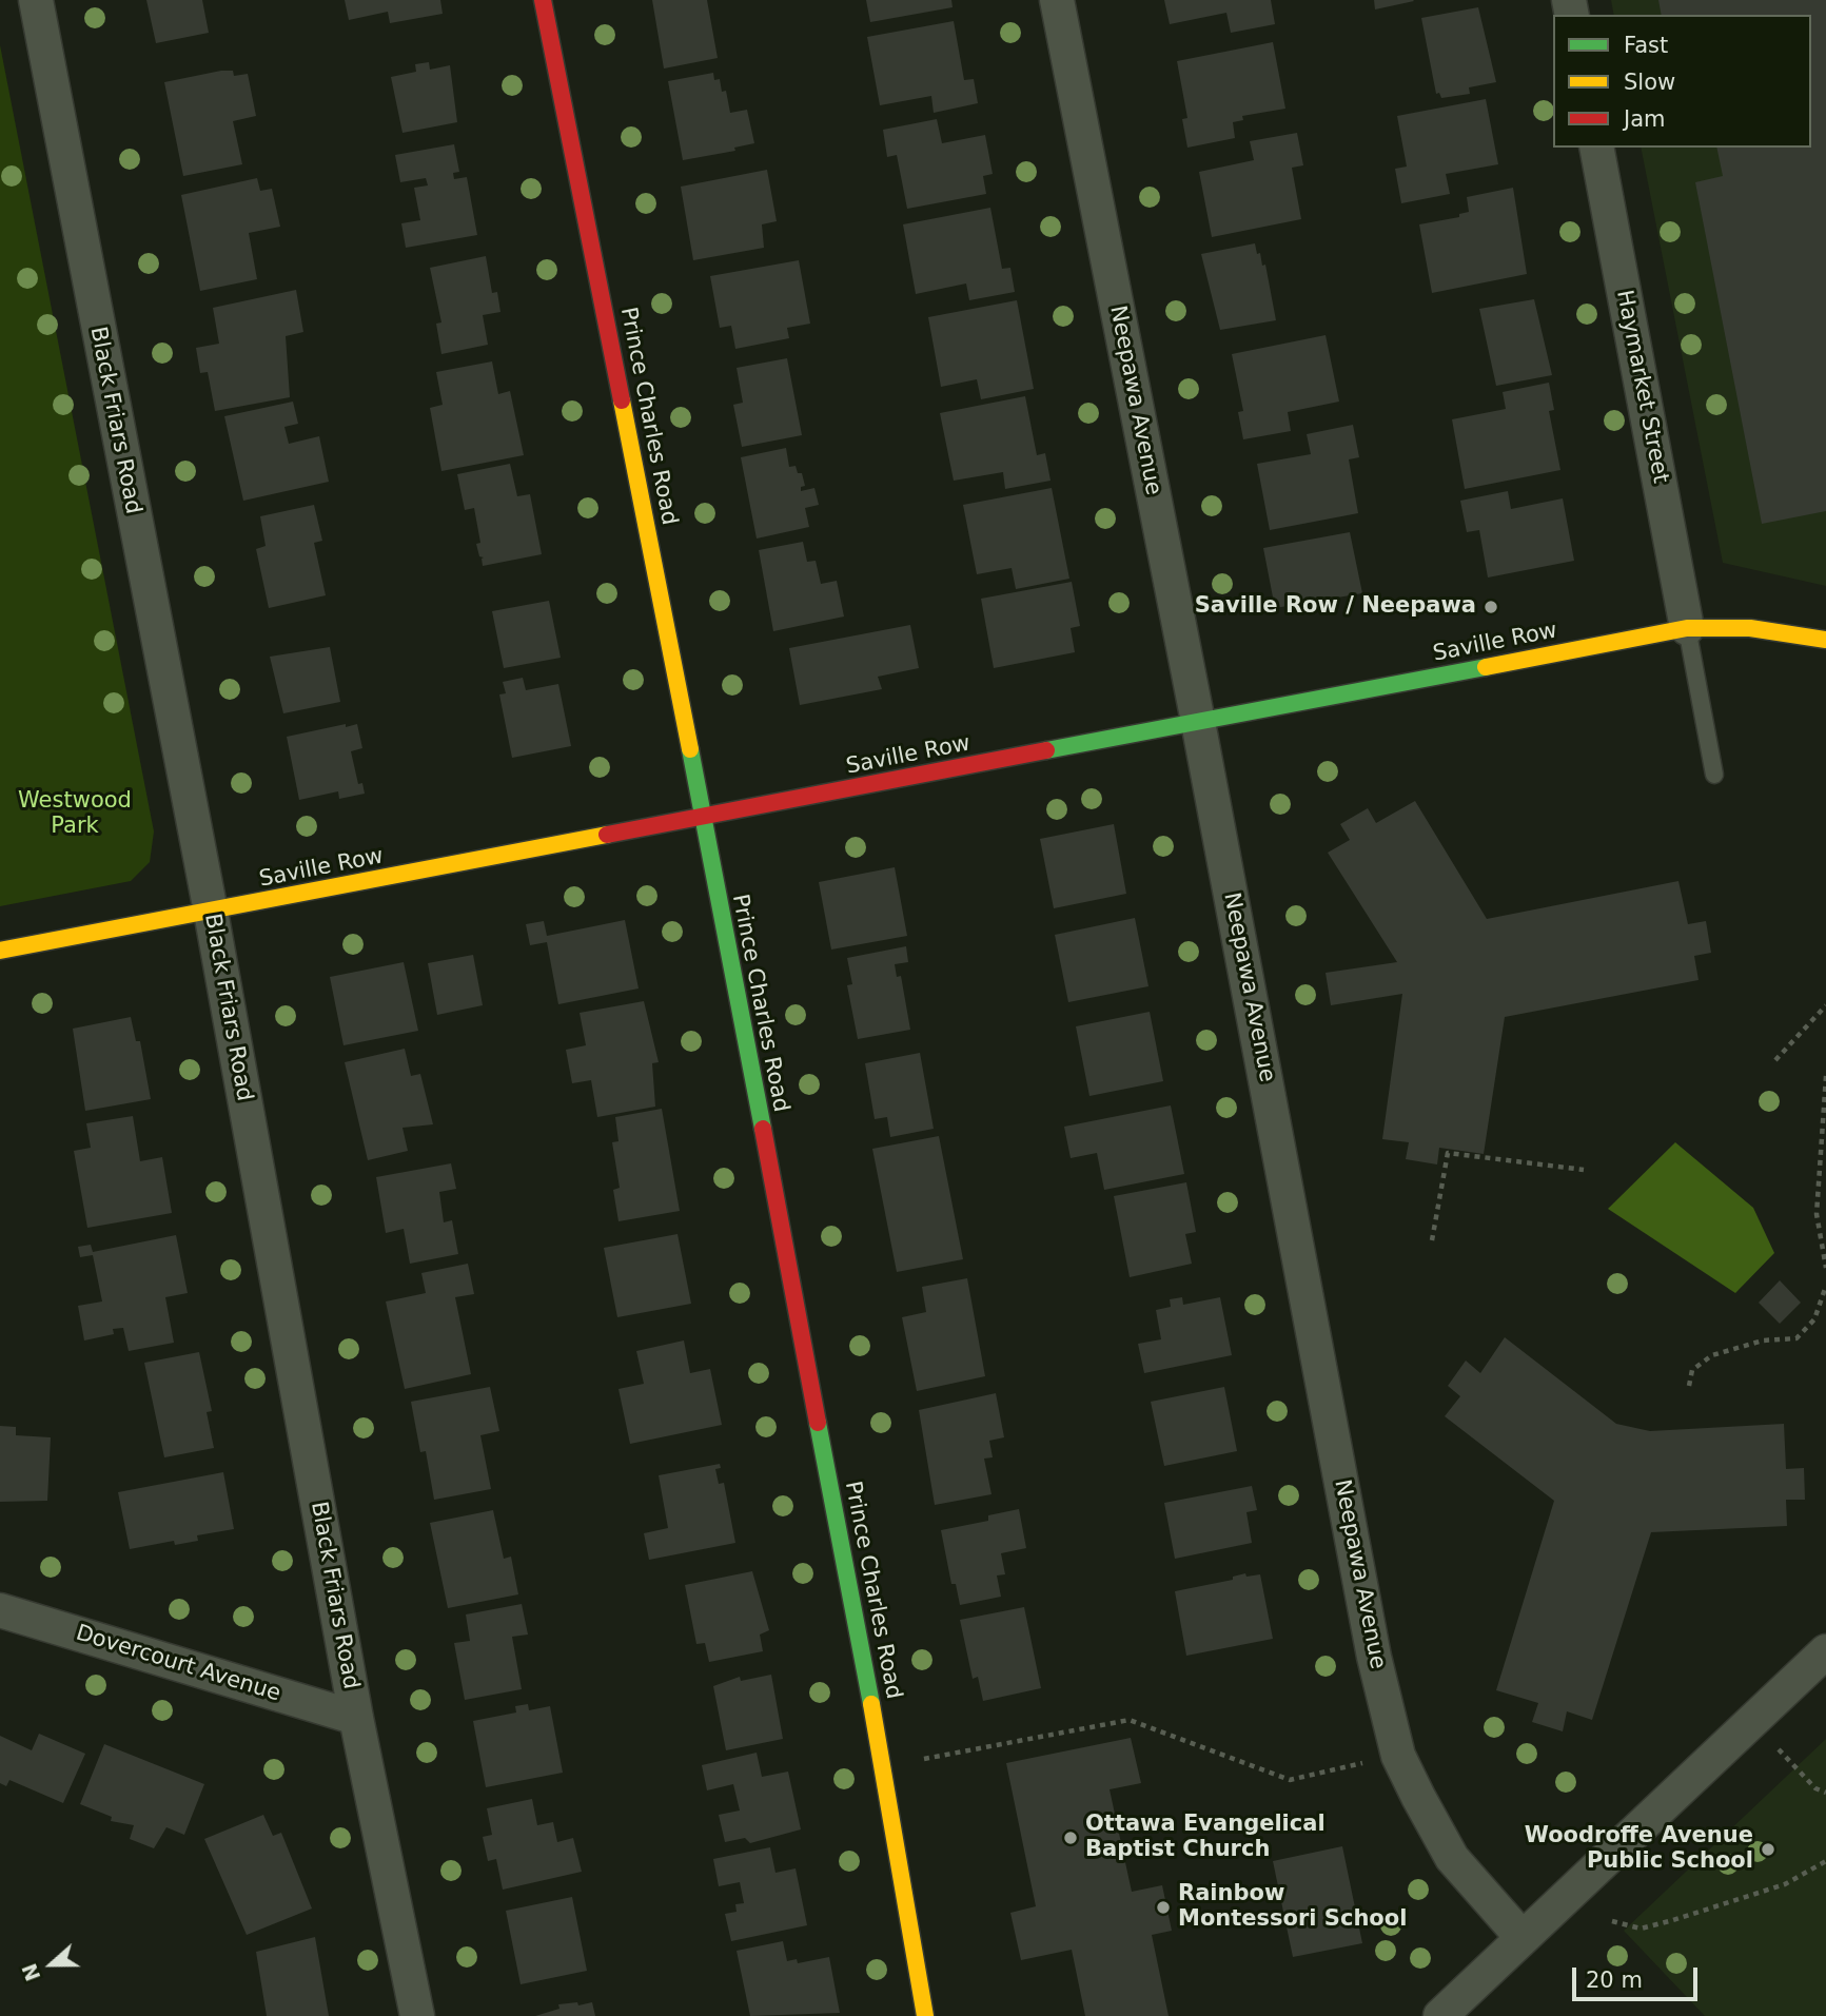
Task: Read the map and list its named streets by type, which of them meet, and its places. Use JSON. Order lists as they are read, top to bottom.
{
  "streets": {
    "street": [
      "Haymarket Street",
      "Neepawa Avenue",
      "Prince Charles Road",
      "Black Friars Road",
      "Saville Row",
      "Dovercourt Avenue"
    ]
  },
  "crossings": [
    ["Haymarket Street", "Saville Row"],
    ["Neepawa Avenue", "Saville Row"],
    ["Prince Charles Road", "Saville Row"],
    ["Black Friars Road", "Saville Row"],
    ["Black Friars Road", "Dovercourt Avenue"]
  ],
  "parks": ["Westwood Park"],
  "places": [
    "Saville Row / Neepawa",
    "Ottawa Evangelical Baptist Church",
    "Woodroffe Avenue Public School",
    "Rainbow Montessori School"
  ],
  "legend": ["Fast", "Slow", "Jam"],
  "scale_bar": "20 m",
  "north": "left"
}
